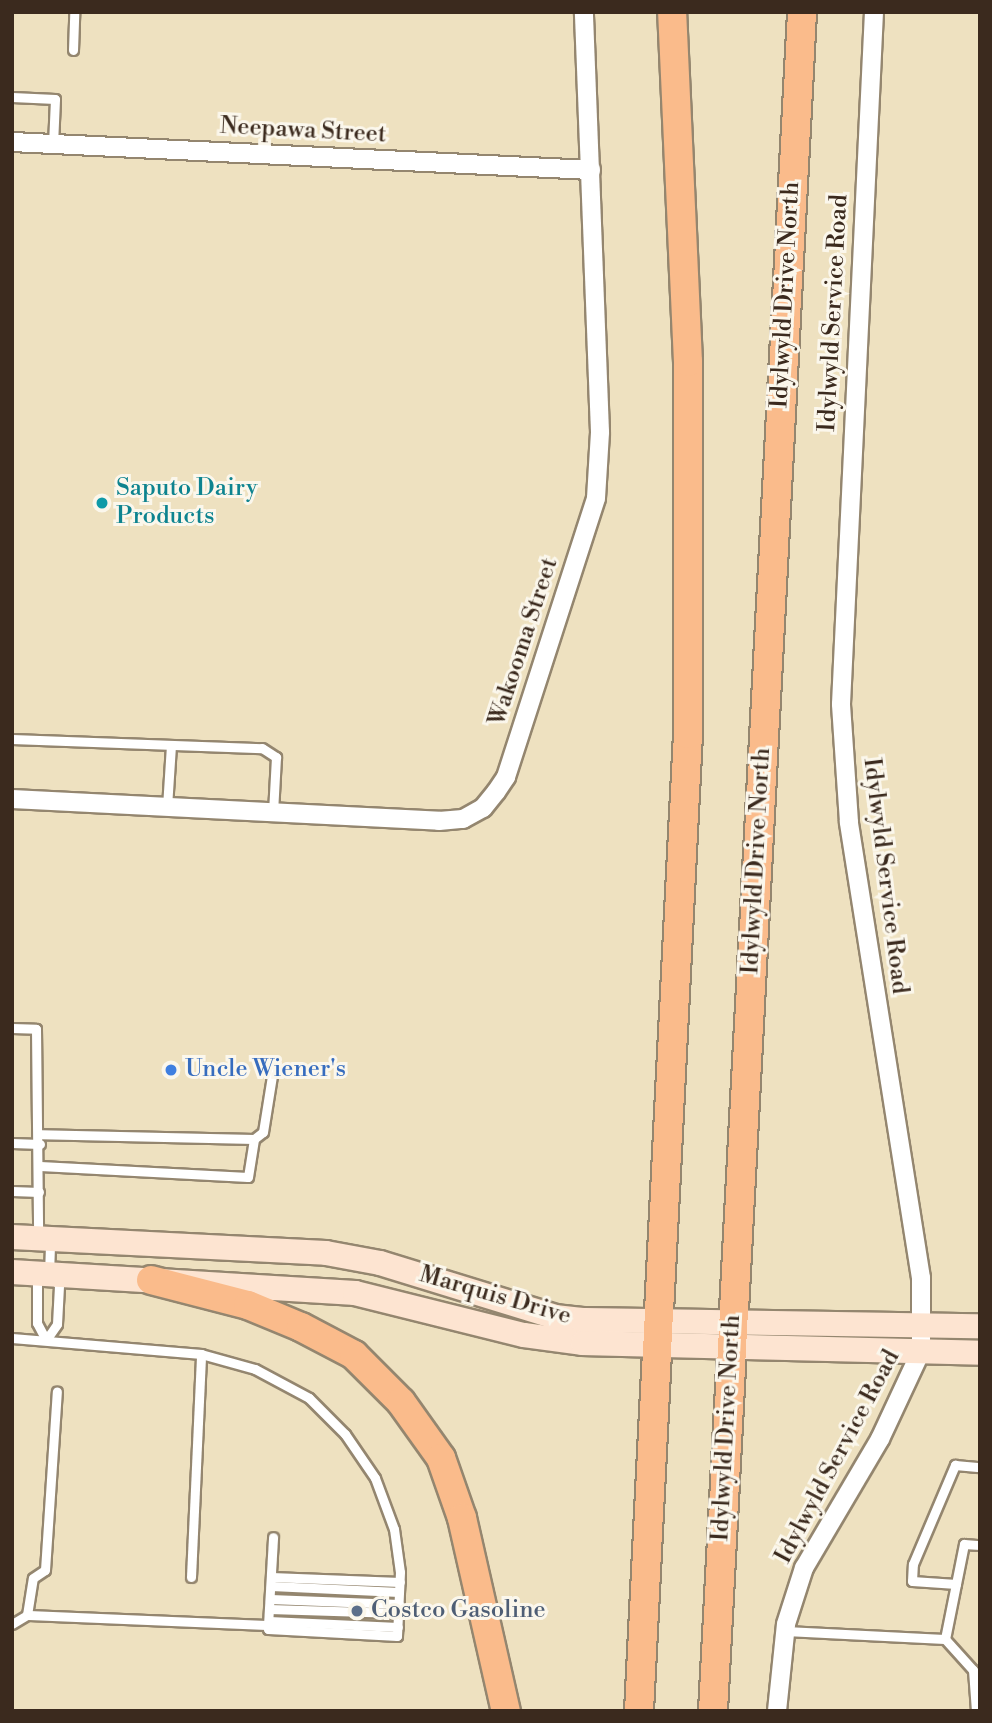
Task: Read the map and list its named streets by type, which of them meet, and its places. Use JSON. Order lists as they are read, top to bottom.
{
  "streets": {
    "highway": ["Idylwyld Drive North"],
    "main road": ["Marquis Drive"],
    "street": ["Neepawa Street", "Idylwyld Service Road", "Wakooma Street"]
  },
  "crossings": [
    ["Neepawa Street", "Wakooma Street"],
    ["Idylwyld Drive North", "Marquis Drive"],
    ["Idylwyld Service Road", "Marquis Drive"]
  ],
  "places": ["Saputo Dairy Products", "Uncle Wiener's", "Costco Gasoline"]
}
